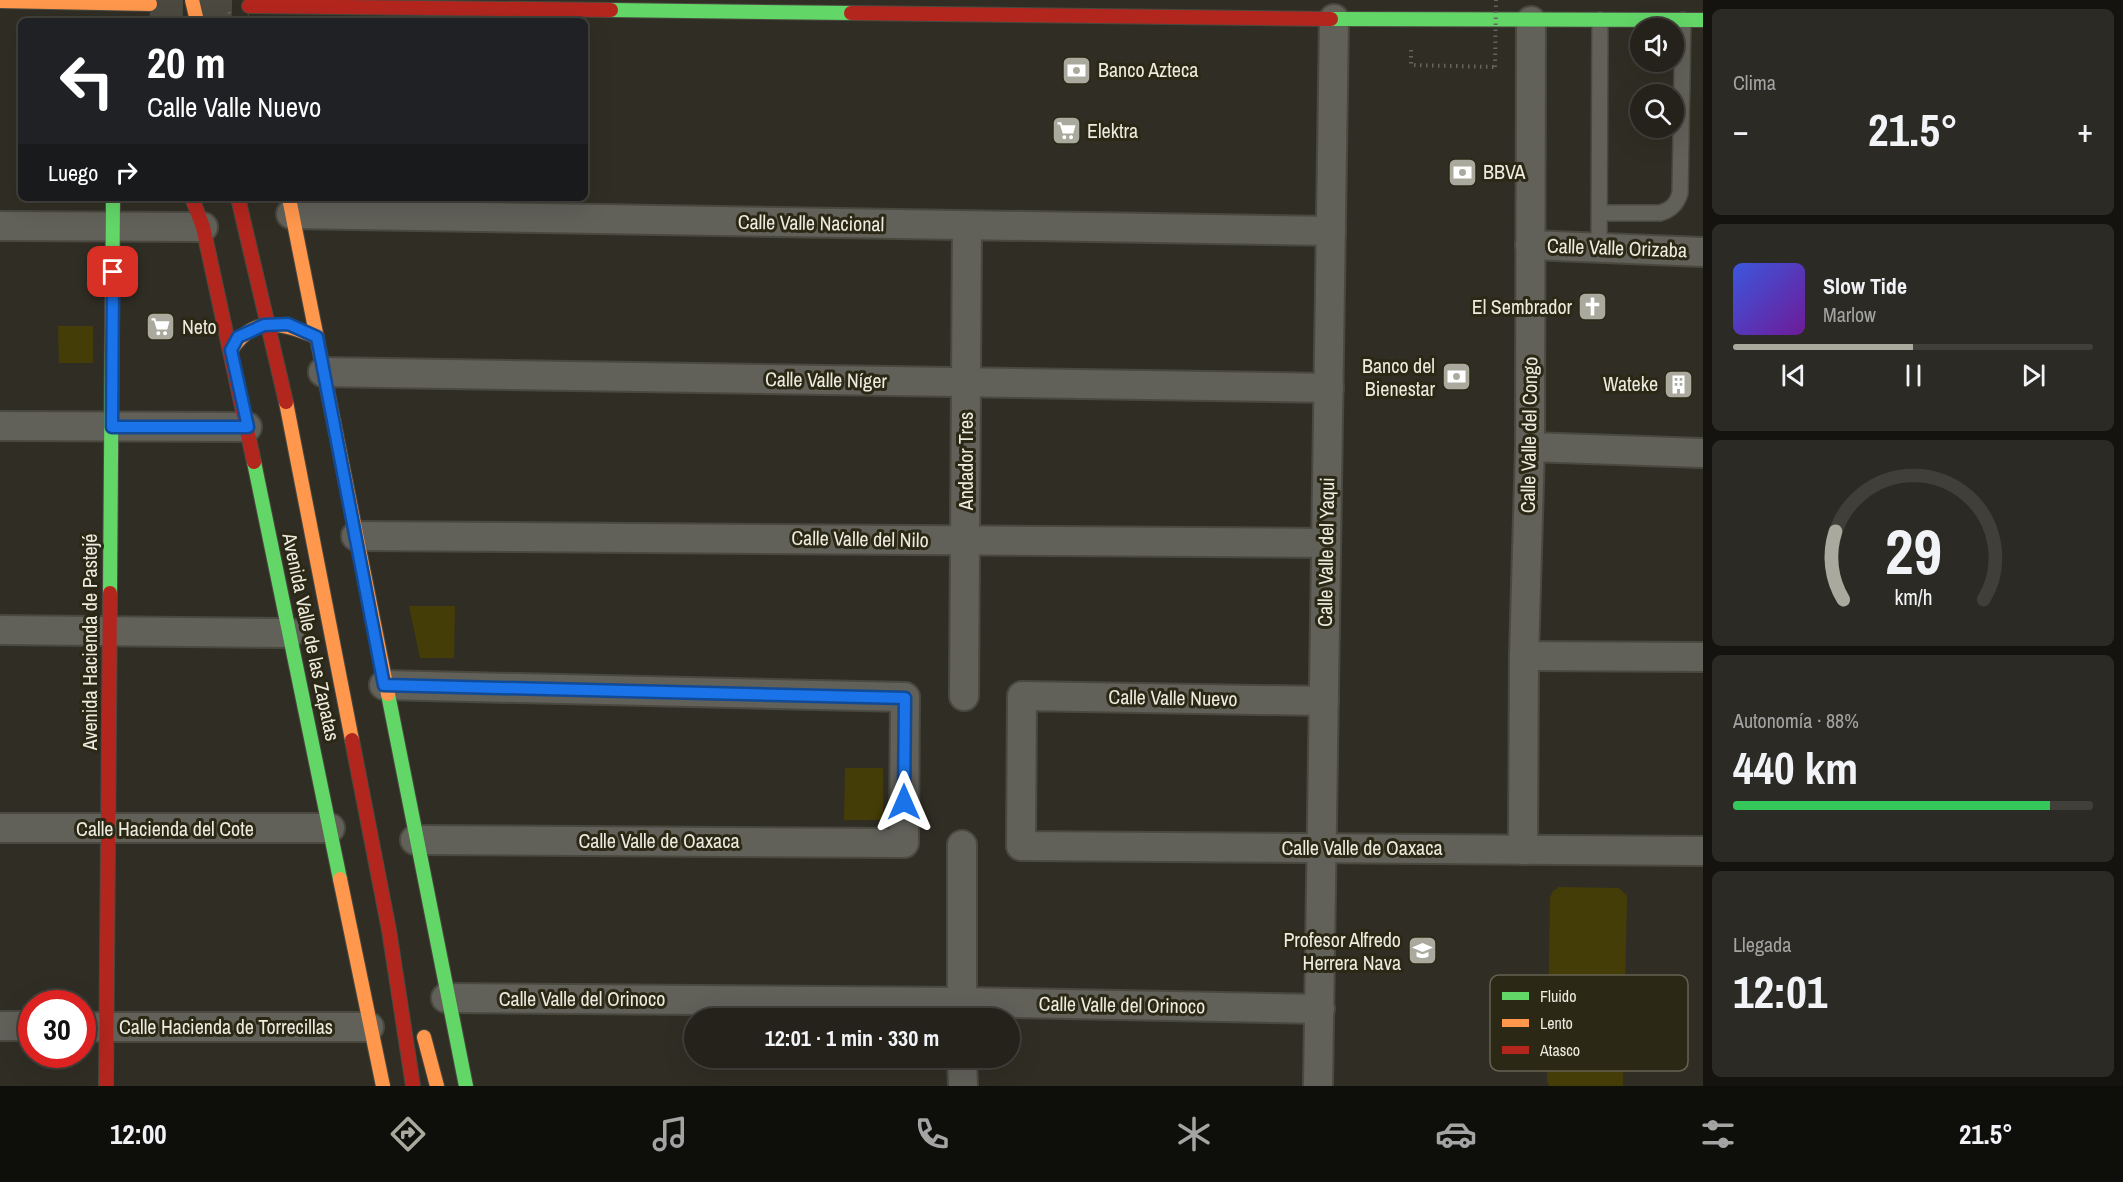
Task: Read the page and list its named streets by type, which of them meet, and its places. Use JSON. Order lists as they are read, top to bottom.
{
  "streets": {
    "main road": ["Avenida Valle de las Zapatas", "Avenida Hacienda de Pastejé"],
    "street": [
      "Calle Valle Nacional",
      "Calle Valle Orizaba",
      "Calle Valle Níger",
      "Calle Valle del Congo",
      "Andador Tres",
      "Calle Valle del Nilo",
      "Calle Valle del Yaqui",
      "Calle Valle Nuevo",
      "Calle Hacienda del Cote",
      "Calle Valle de Oaxaca",
      "Calle Valle del Orinoco",
      "Calle Hacienda de Torrecillas"
    ]
  },
  "crossings": [
    ["Calle Valle Nacional", "Andador Tres"],
    ["Calle Valle Nacional", "Calle Valle del Yaqui"],
    ["Calle Valle Orizaba", "Calle Valle del Congo"],
    ["Calle Valle Níger", "Andador Tres"],
    ["Calle Valle Níger", "Calle Valle del Yaqui"],
    ["Calle Valle del Congo", "Calle Valle de Oaxaca"],
    ["Andador Tres", "Calle Valle del Nilo"],
    ["Calle Valle del Nilo", "Calle Valle del Yaqui"],
    ["Calle Valle del Yaqui", "Calle Valle Nuevo"],
    ["Calle Valle del Yaqui", "Calle Valle de Oaxaca"],
    ["Calle Valle del Yaqui", "Calle Valle del Orinoco"],
    ["Avenida Valle de las Zapatas", "Calle Hacienda del Cote"],
    ["Avenida Valle de las Zapatas", "Calle Hacienda de Torrecillas"],
    ["Avenida Hacienda de Pastejé", "Calle Hacienda del Cote"],
    ["Calle Valle Nuevo", "Calle Valle de Oaxaca"]
  ],
  "places": {
    "bank": ["Banco Azteca", "BBVA", "Banco del Bienestar"],
    "supermarket": ["Elektra", "Neto"],
    "church": ["El Sembrador"],
    "building": ["Wateke"],
    "school or university": ["Profesor Alfredo Herrera Nava"]
  },
  "legend": ["Fluido", "Lento", "Atasco"],
  "page": {
    "tile": [
      "Clima",
      ["Autonomía · 88%", "440 km"],
      ["Llegada", "12:01"]
    ],
    "turn": ["20 m", "Calle Valle Nuevo"],
    "heat": ["−", "21.5°", "+"],
    "then": "Luego",
    "song": ["Slow Tide", "Marlow"],
    "limit": "30",
    "trip": "12:01 · 1 min · 330 m",
    "tabs": ["12:00", "21.5°"],
    "gauge": ["29", "km/h"]
  }
}
